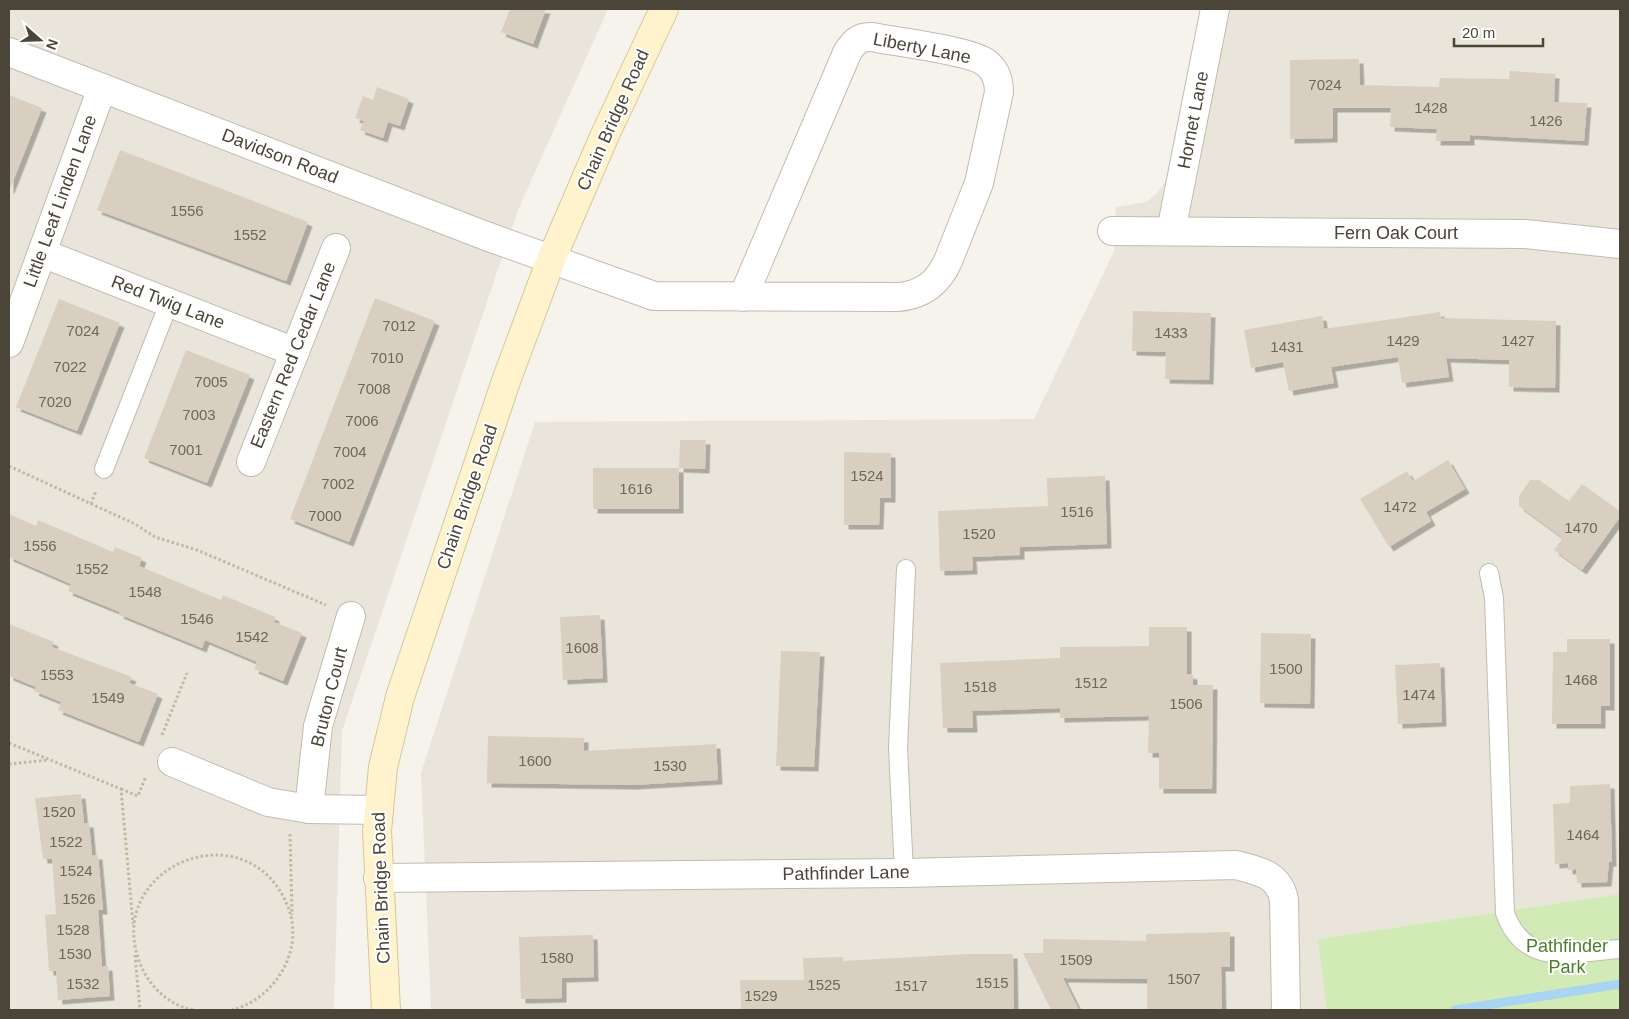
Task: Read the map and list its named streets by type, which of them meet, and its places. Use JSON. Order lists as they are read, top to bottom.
{
  "streets": {
    "main road": ["Chain Bridge Road"],
    "street": [
      "Liberty Lane",
      "Hornet Lane",
      "Davidson Road",
      "Little Leaf Linden Lane",
      "Fern Oak Court",
      "Red Twig Lane",
      "Eastern Red Cedar Lane",
      "Bruton Court",
      "Pathfinder Lane"
    ]
  },
  "crossings": [
    ["Liberty Lane", "Chain Bridge Road"],
    ["Liberty Lane", "Davidson Road"],
    ["Chain Bridge Road", "Davidson Road"],
    ["Chain Bridge Road", "Pathfinder Lane"],
    ["Hornet Lane", "Fern Oak Court"],
    ["Davidson Road", "Little Leaf Linden Lane"],
    ["Little Leaf Linden Lane", "Red Twig Lane"],
    ["Red Twig Lane", "Eastern Red Cedar Lane"]
  ],
  "parks": ["Pathfinder Park"],
  "house_numbers": [
    "7024",
    "1428",
    "1426",
    "1556",
    "1552",
    "7012",
    "7024",
    "1433",
    "1429",
    "1427",
    "1431",
    "7010",
    "7022",
    "7005",
    "7008",
    "7020",
    "7003",
    "7006",
    "7001",
    "7004",
    "1524",
    "7002",
    "1616",
    "1472",
    "1516",
    "7000",
    "1470",
    "1520",
    "1556",
    "1552",
    "1548",
    "1546",
    "1542",
    "1608",
    "1500",
    "1553",
    "1468",
    "1512",
    "1518",
    "1474",
    "1549",
    "1506",
    "1600",
    "1530",
    "1520",
    "1464",
    "1522",
    "1524",
    "1526",
    "1528",
    "1530",
    "1580",
    "1509",
    "1507",
    "1515",
    "1532",
    "1525",
    "1517",
    "1529"
  ],
  "scale_bar": "20 m",
  "north": "right"
}
